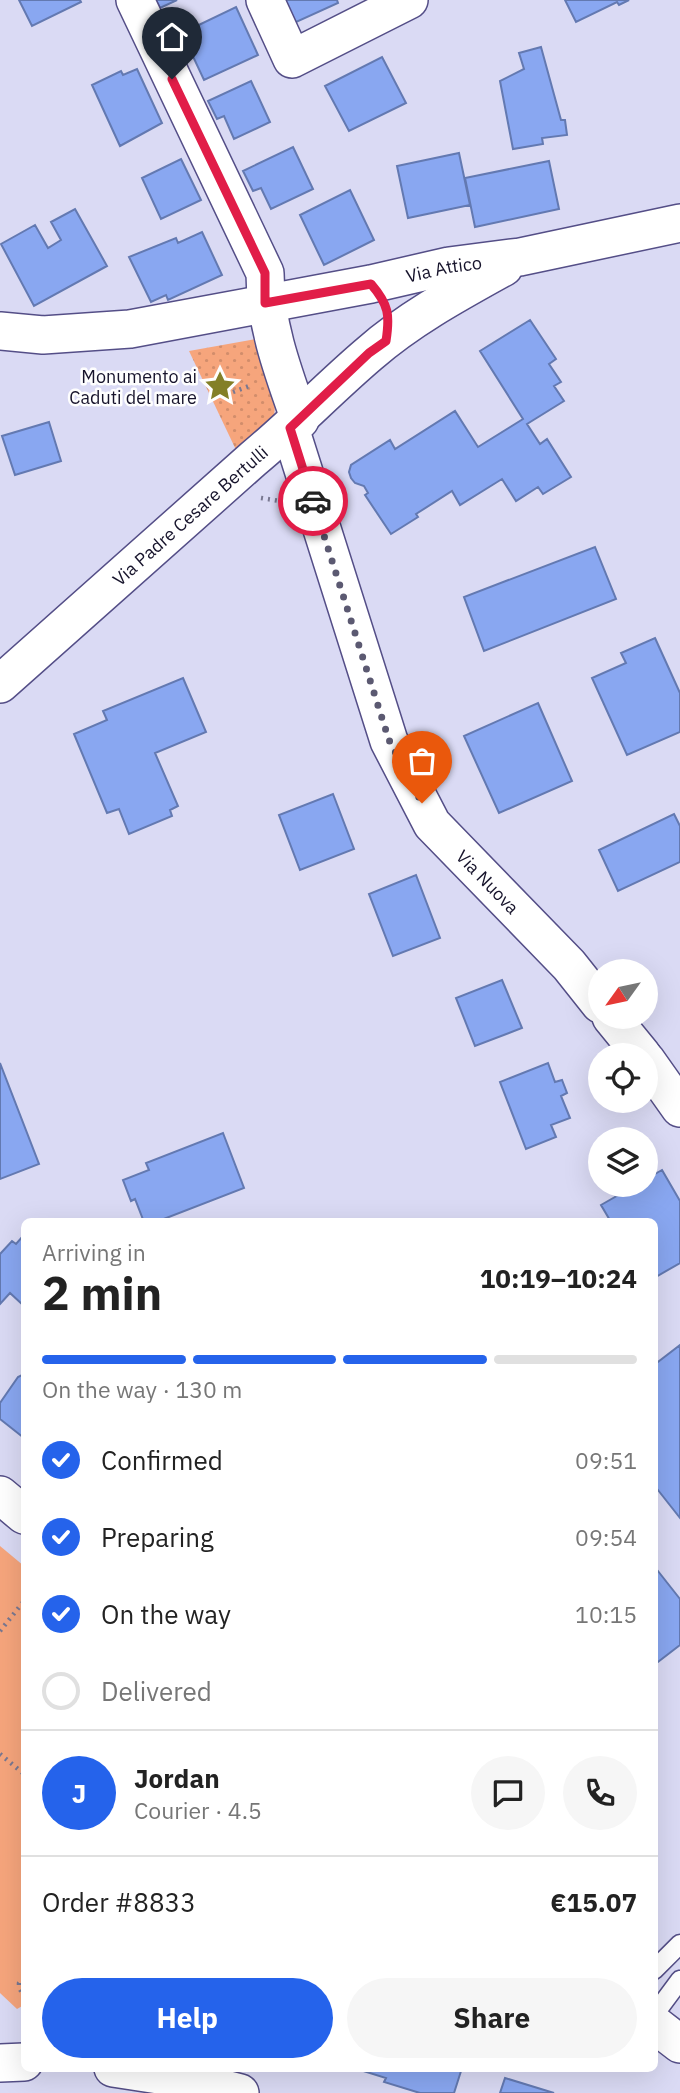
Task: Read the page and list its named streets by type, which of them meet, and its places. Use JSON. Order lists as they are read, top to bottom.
{
  "streets": {
    "street": ["Via Attico", "Via Padre Cesare Bertulli", "Via Nuova"]
  },
  "crossings": [
    ["Via Attico", "Via Padre Cesare Bertulli"],
    ["Via Attico", "Via Nuova"],
    ["Via Padre Cesare Bertulli", "Via Nuova"]
  ],
  "places": {
    "place": ["Monumento ai Caduti del mare"]
  },
  "north": "bottom left",
  "page": {
    "heading": ["2 min", "Arriving in", "10:19–10:24"],
    "panel": [
      "Jordan",
      "Courier · 4.5",
      "Order #8833",
      "€15.07"
    ],
    "bar": "On the way · 130 m",
    "list": [
      ["Confirmed", "09:51"],
      ["Preparing", "09:54"],
      ["On the way", "10:15"],
      "Delivered"
    ],
    "round": "J",
    "buttons": ["Help", "Share"]
  }
}
